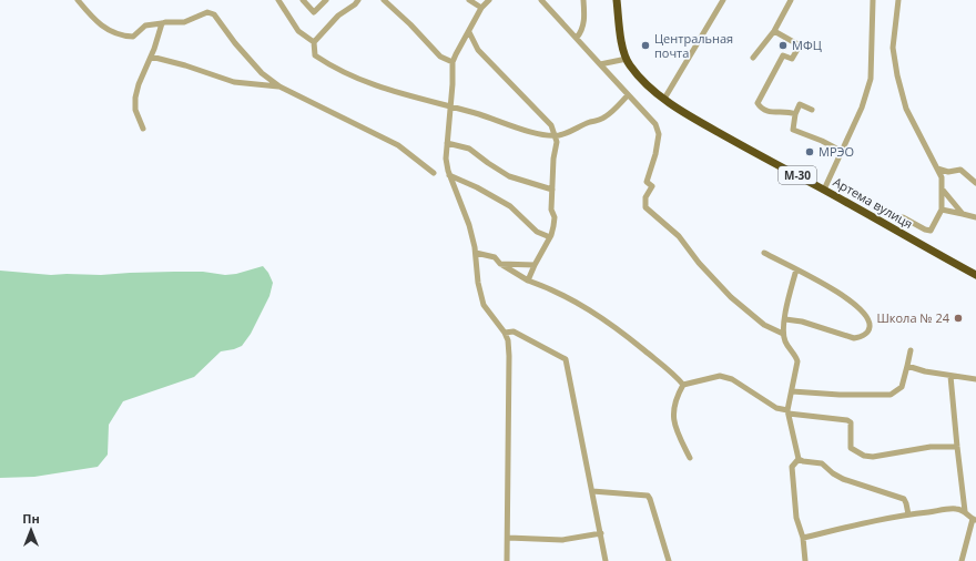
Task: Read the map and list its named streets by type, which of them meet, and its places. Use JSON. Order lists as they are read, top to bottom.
{
  "streets": {
    "highway": ["М-30", "Артема вулиця"]
  },
  "crossings": [
    ["М-30", "Артема вулиця"]
  ],
  "places": [
    "Центральная почта",
    "МФЦ",
    "МРЭО",
    "Школа № 24"
  ],
  "north": "top"
}
